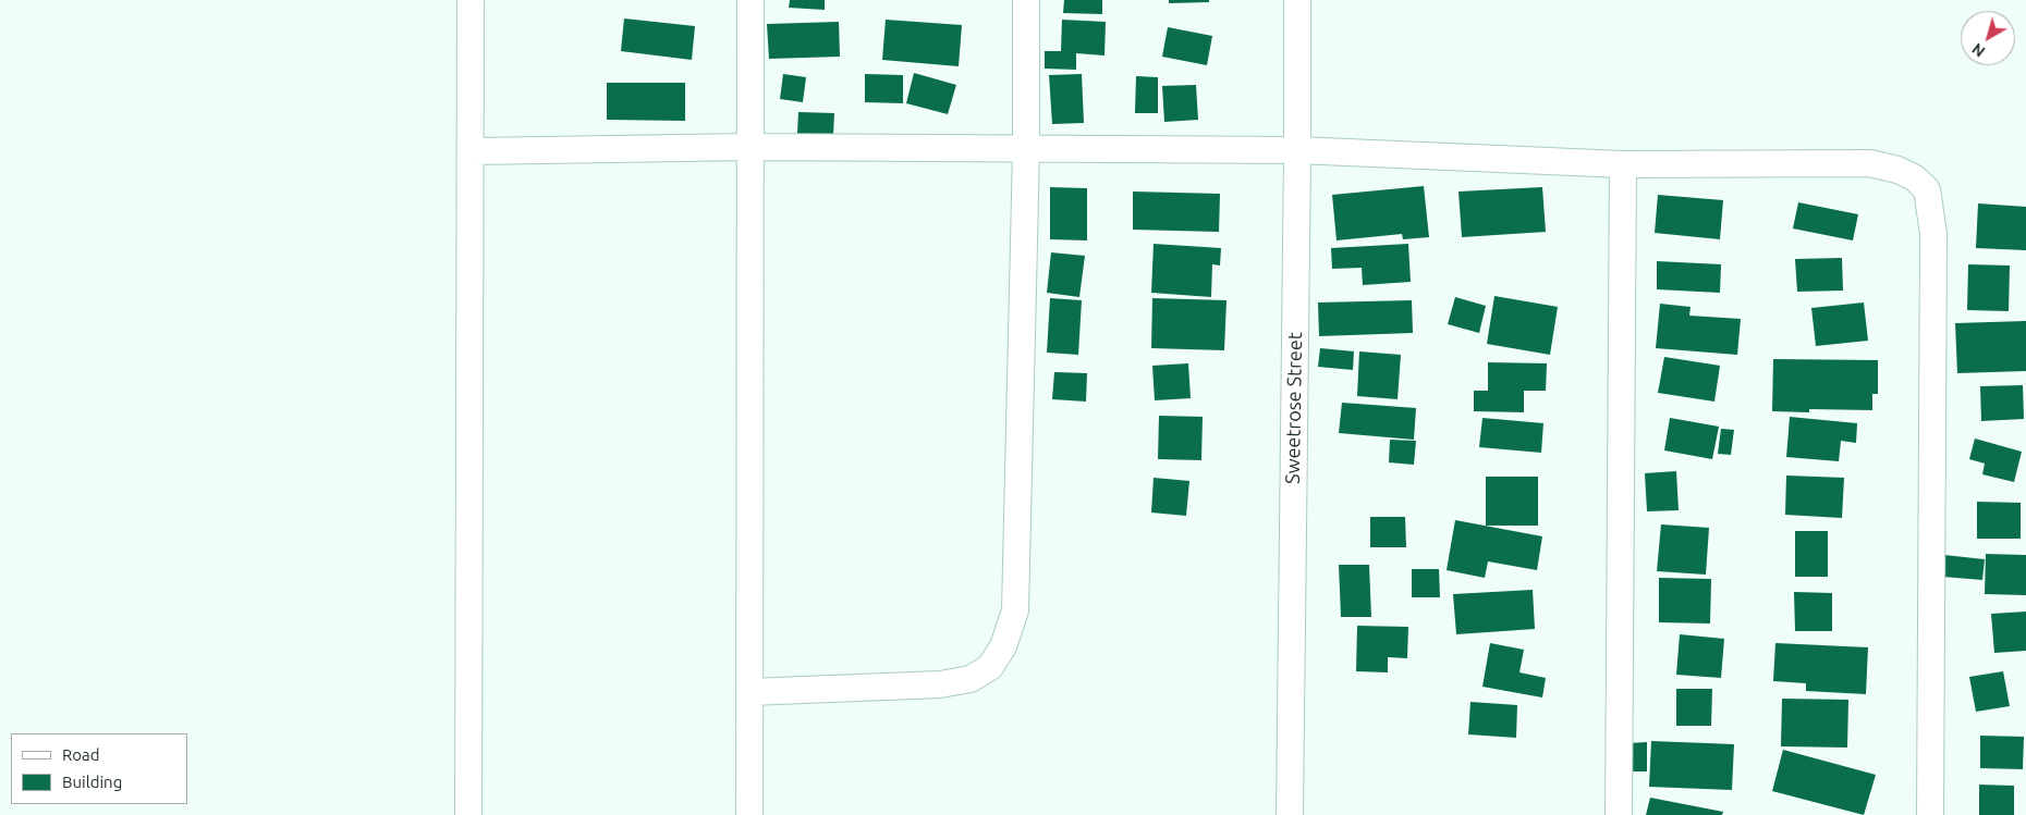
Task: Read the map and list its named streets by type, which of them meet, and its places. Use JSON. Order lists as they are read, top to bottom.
{
  "streets": {
    "street": ["Sweetrose Street"]
  },
  "legend": ["Road", "Building"],
  "north": "bottom left"
}
